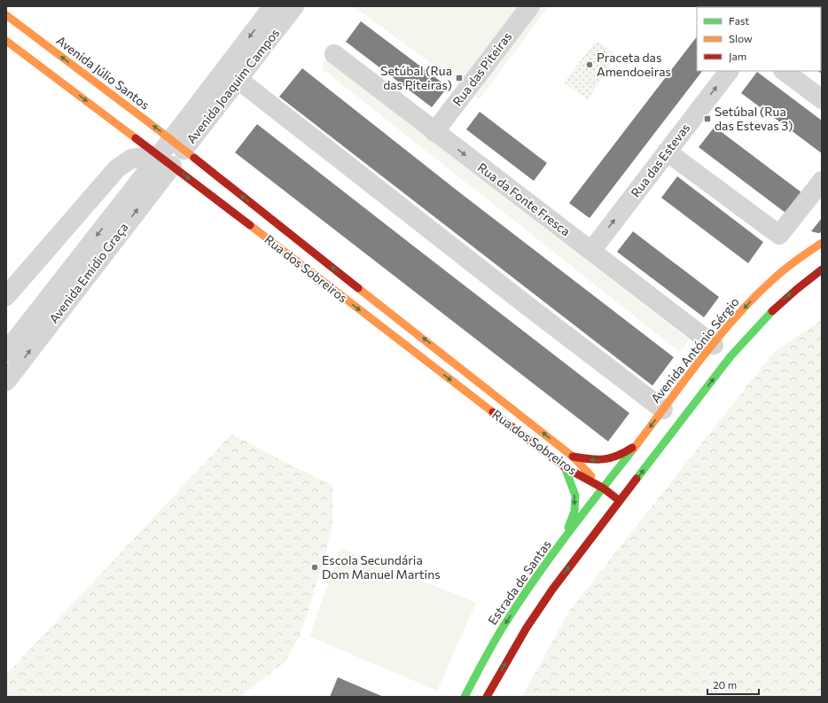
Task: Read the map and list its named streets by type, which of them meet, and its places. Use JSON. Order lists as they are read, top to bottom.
{
  "streets": {
    "street": [
      "Rua das Piteiras",
      "Avenida Júlio Santos",
      "Avenida Joaquim Campos",
      "Rua das Estevas",
      "Rua da Fonte Fresca",
      "Rua dos Sobreiros",
      "Avenida Emídio Graça",
      "Avenida António Sérgio",
      "Estrada de Santas"
    ]
  },
  "crossings": [
    ["Rua das Piteiras", "Rua da Fonte Fresca"],
    ["Avenida Júlio Santos", "Avenida Joaquim Campos"],
    ["Avenida Júlio Santos", "Rua dos Sobreiros"],
    ["Avenida Júlio Santos", "Avenida Emídio Graça"],
    ["Avenida Joaquim Campos", "Rua dos Sobreiros"],
    ["Avenida Joaquim Campos", "Avenida Emídio Graça"],
    ["Rua das Estevas", "Rua da Fonte Fresca"],
    ["Rua da Fonte Fresca", "Avenida António Sérgio"],
    ["Rua dos Sobreiros", "Avenida Emídio Graça"],
    ["Rua dos Sobreiros", "Avenida António Sérgio"],
    ["Rua dos Sobreiros", "Estrada de Santas"],
    ["Avenida António Sérgio", "Estrada de Santas"]
  ],
  "one_way": ["Rua das Estevas"],
  "places": {
    "other": ["Praceta das Amendoeiras", "Escola Secundária Dom Manuel Martins"],
    "transit": ["Setúbal (Rua das Piteiras)", "Setúbal (Rua das Estevas 3)"]
  },
  "legend": ["Fast", "Slow", "Jam"],
  "scale_bar": "20 m"
}
